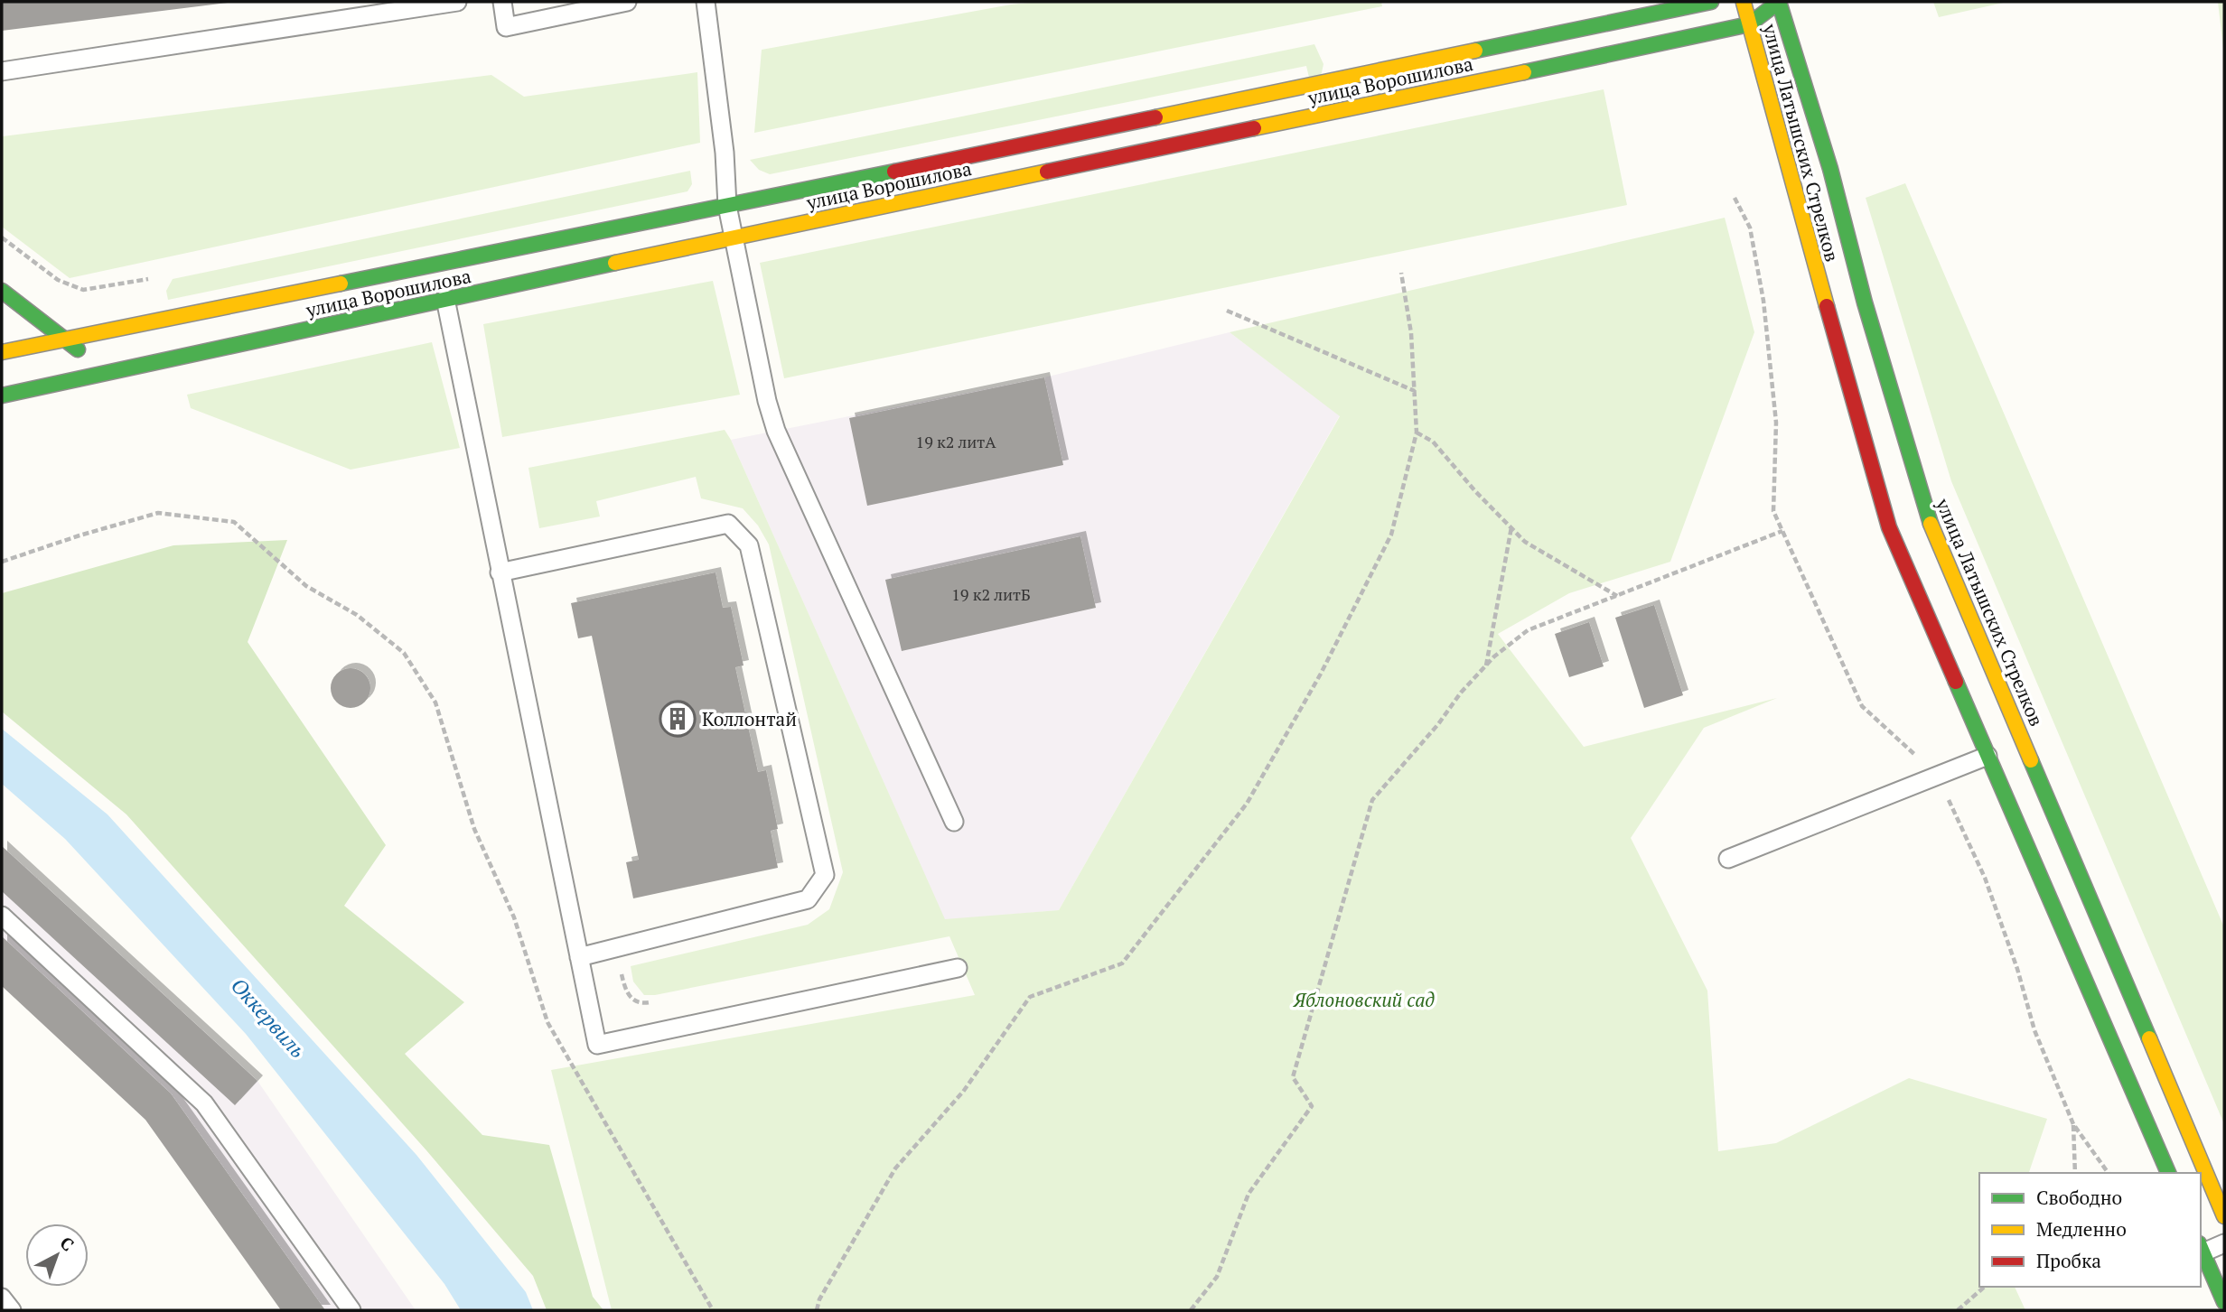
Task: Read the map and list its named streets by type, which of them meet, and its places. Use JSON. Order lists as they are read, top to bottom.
{
  "streets": {
    "street": ["улица Ворошилова", "улица Латышских Стрелков"]
  },
  "crossings": [
    ["улица Ворошилова", "улица Латышских Стрелков"]
  ],
  "water": ["Оккервиль"],
  "parks": ["Яблоновский сад"],
  "places": {
    "building": ["Коллонтай"]
  },
  "house_numbers": ["19 к2 литА", "19 к2 литБ"],
  "legend": ["Свободно", "Медленно", "Пробка"],
  "north": "top right"
}
